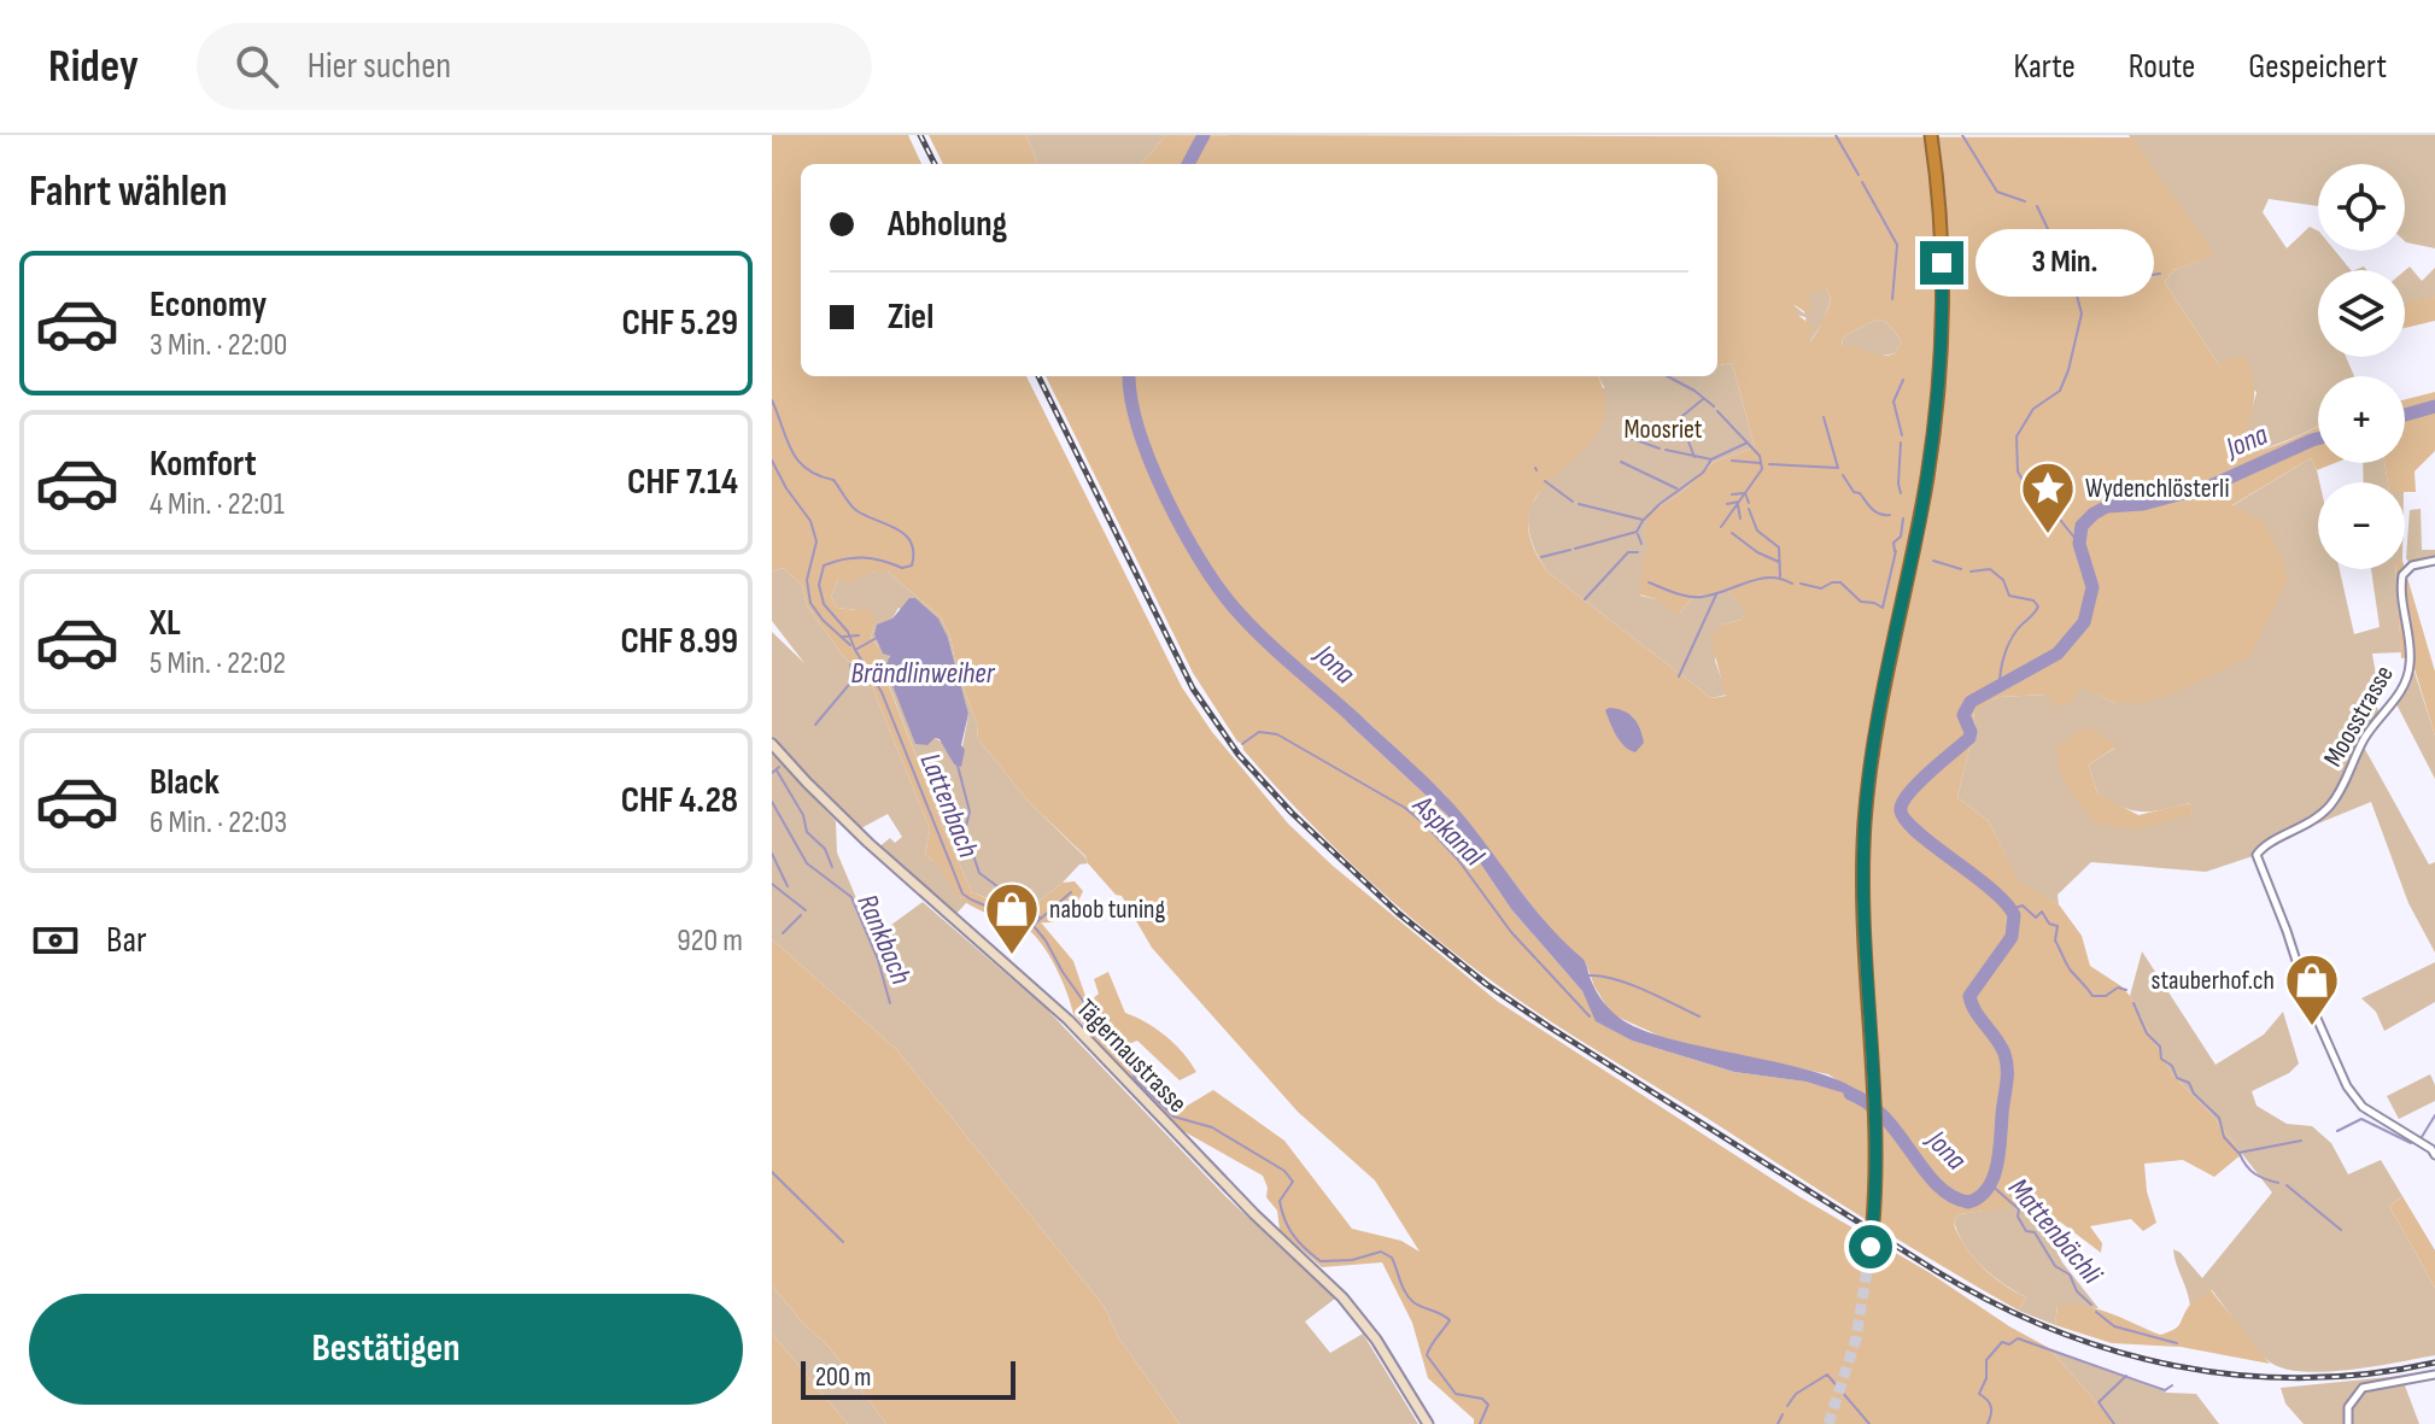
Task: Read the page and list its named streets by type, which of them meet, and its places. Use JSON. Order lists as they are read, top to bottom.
{
  "streets": {
    "street": ["Moosstrasse", "Tägernaustrasse"]
  },
  "water": [
    "Jona",
    "Brändlinweiher",
    "Lattenbach",
    "Aspkanal",
    "Rankbach",
    "Mattenbächli"
  ],
  "parks": ["Moosriet"],
  "places": {
    "place": ["Wydenchlösterli"],
    "shop": ["nabob tuning", "stauberhof.ch"]
  },
  "scale_bar": "200 m",
  "page": {
    "header": "Ridey",
    "search": "Hier suchen",
    "nav": ["Karte", "Route", "Gespeichert"],
    "heading": "Fahrt wählen",
    "map_buttons": ["+", "−"],
    "banner": ["Abholung", "Ziel"],
    "bubble": "3 Min.",
    "list": [
      {
        "name": "Economy",
        "note": "3 Min. · 22:00",
        "value": "CHF 5.29"
      },
      {
        "name": "Komfort",
        "note": "4 Min. · 22:01",
        "value": "CHF 7.14"
      },
      {
        "name": "XL",
        "note": "5 Min. · 22:02",
        "value": "CHF 8.99"
      },
      {
        "name": "Black",
        "note": "6 Min. · 22:03",
        "value": "CHF 4.28"
      }
    ],
    "pay": ["Bar", "920 m"],
    "buttons": "Bestätigen",
    "scale": "200 m"
  }
}
